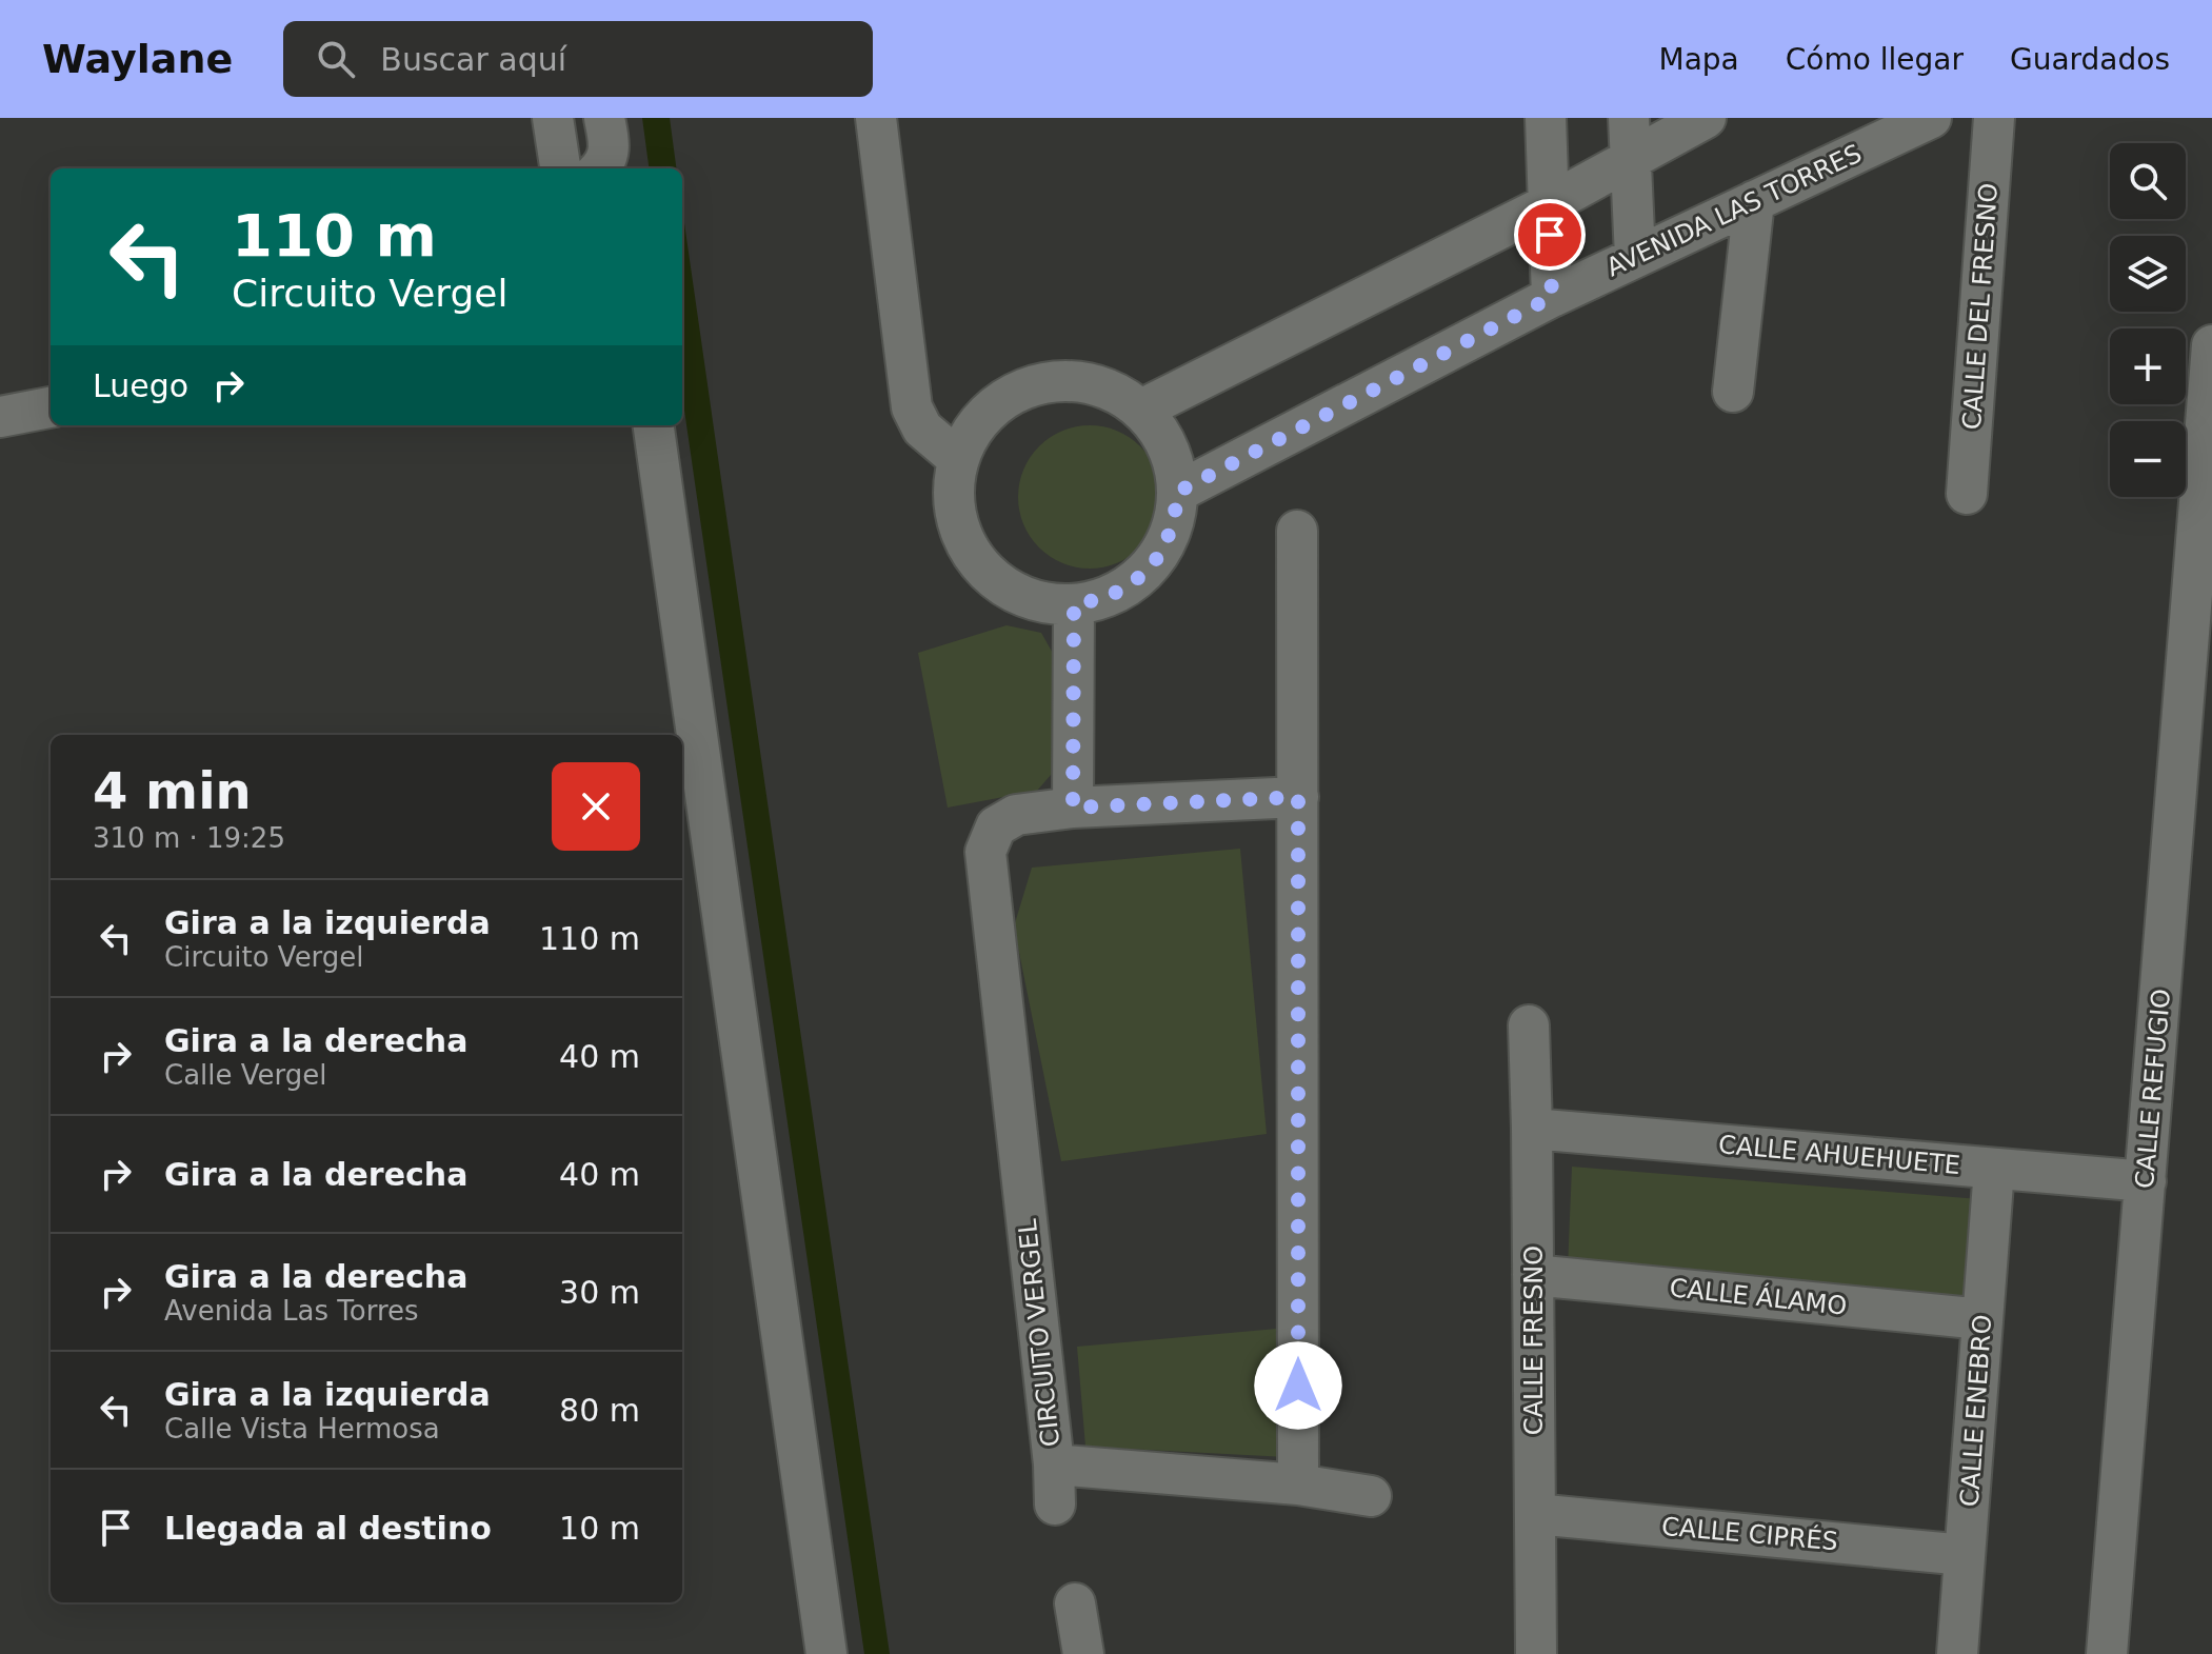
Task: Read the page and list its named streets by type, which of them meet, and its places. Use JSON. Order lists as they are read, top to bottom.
{
  "streets": {
    "street": [
      "AVENIDA LAS TORRES",
      "CALLE DEL FRESNO",
      "CALLE REFUGIO",
      "CALLE AHUEHUETE",
      "CALLE ÁLAMO",
      "CIRCUITO VERGEL",
      "CALLE FRESNO",
      "CALLE ENEBRO",
      "CALLE CIPRÉS"
    ]
  },
  "crossings": [
    ["CALLE REFUGIO", "CALLE AHUEHUETE"],
    ["CALLE AHUEHUETE", "CALLE FRESNO"],
    ["CALLE AHUEHUETE", "CALLE ENEBRO"],
    ["CALLE ÁLAMO", "CALLE FRESNO"],
    ["CALLE ÁLAMO", "CALLE ENEBRO"],
    ["CALLE FRESNO", "CALLE CIPRÉS"],
    ["CALLE ENEBRO", "CALLE CIPRÉS"]
  ],
  "page": {
    "header": "Waylane",
    "search": "Buscar aquí",
    "nav": ["Mapa", "Cómo llegar", "Guardados"],
    "map_buttons": ["+", "−"],
    "turn": ["110 m", "Circuito Vergel"],
    "then": "Luego",
    "heading": ["4 min", "310 m · 19:25"],
    "list": [
      {
        "name": "Gira a la izquierda",
        "note": "Circuito Vergel",
        "value": "110 m"
      },
      {
        "name": "Gira a la derecha",
        "note": "Calle Vergel",
        "value": "40 m"
      },
      {
        "name": "Gira a la derecha",
        "value": "40 m"
      },
      {
        "name": "Gira a la derecha",
        "note": "Avenida Las Torres",
        "value": "30 m"
      },
      {
        "name": "Gira a la izquierda",
        "note": "Calle Vista Hermosa",
        "value": "80 m"
      },
      {
        "name": "Llegada al destino",
        "value": "10 m"
      }
    ]
  }
}
